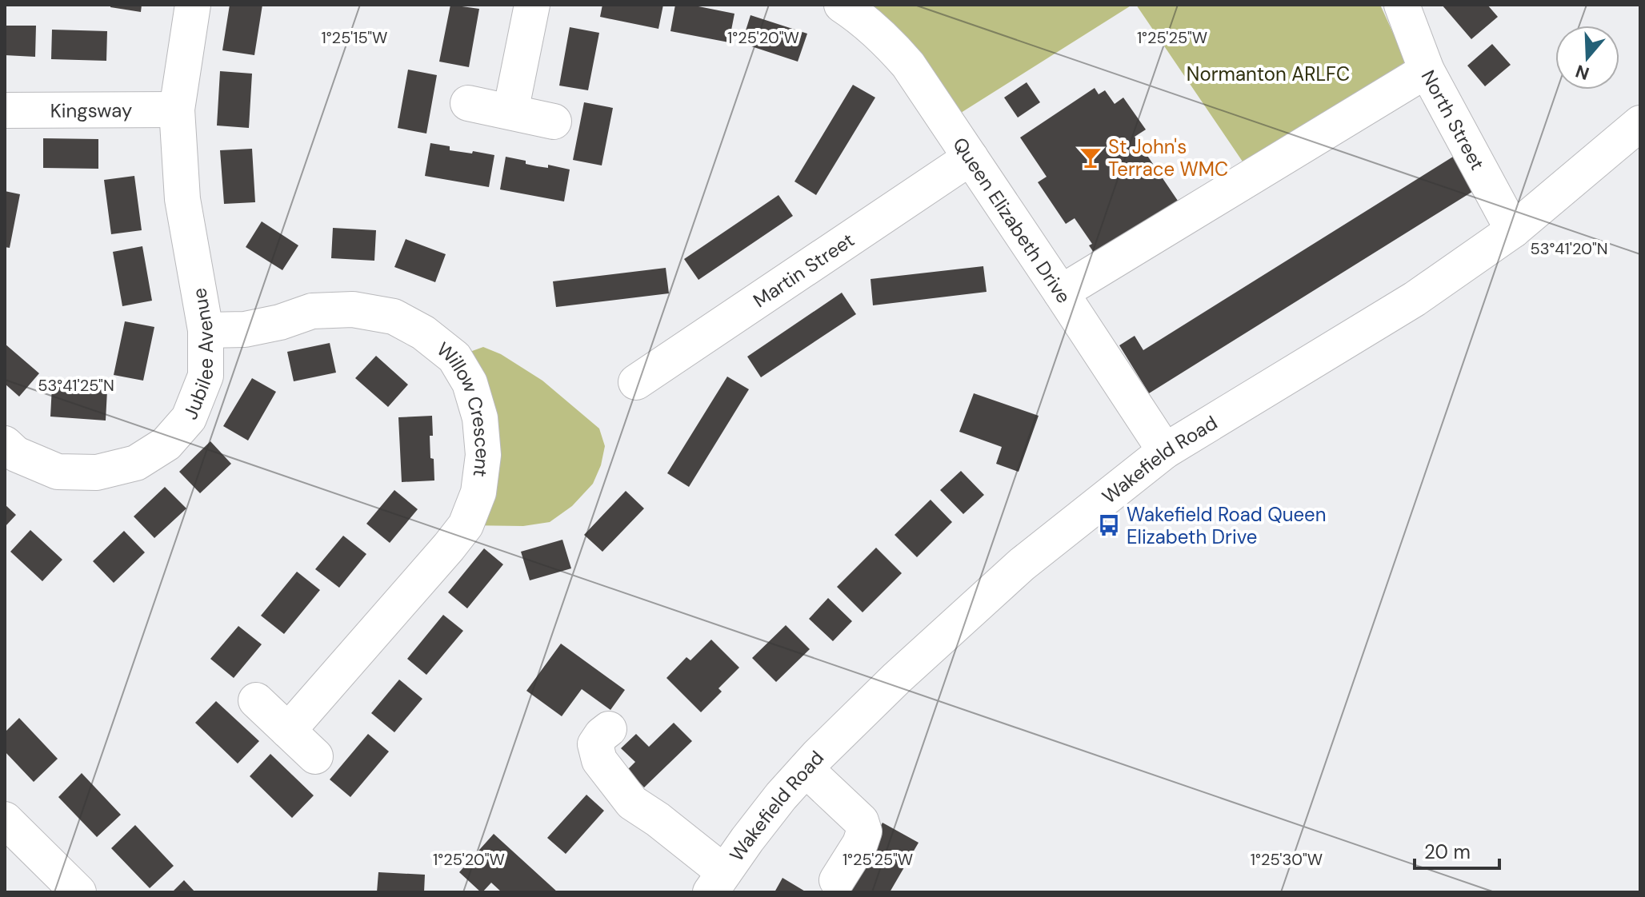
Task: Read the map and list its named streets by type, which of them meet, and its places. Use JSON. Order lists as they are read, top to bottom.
{
  "streets": {
    "street": [
      "Kingsway",
      "North Street",
      "Queen Elizabeth Drive",
      "Martin Street",
      "Jubilee Avenue",
      "Willow Crescent",
      "Wakefield Road"
    ]
  },
  "crossings": [
    ["Kingsway", "Jubilee Avenue"],
    ["North Street", "Wakefield Road"],
    ["Queen Elizabeth Drive", "Martin Street"],
    ["Queen Elizabeth Drive", "Wakefield Road"],
    ["Jubilee Avenue", "Willow Crescent"]
  ],
  "parks": ["Normanton ARLFC"],
  "places": {
    "bar": ["St John's Terrace WMC"],
    "bus stop": ["Wakefield Road Queen Elizabeth Drive"]
  },
  "scale_bar": "20 m",
  "north": "bottom",
  "coordinates": [
    "1°25'15\"W",
    "1°25'20\"W",
    "1°25'25\"W",
    "53°41'20\"N",
    "53°41'25\"N",
    "1°25'30\"W"
  ]
}
